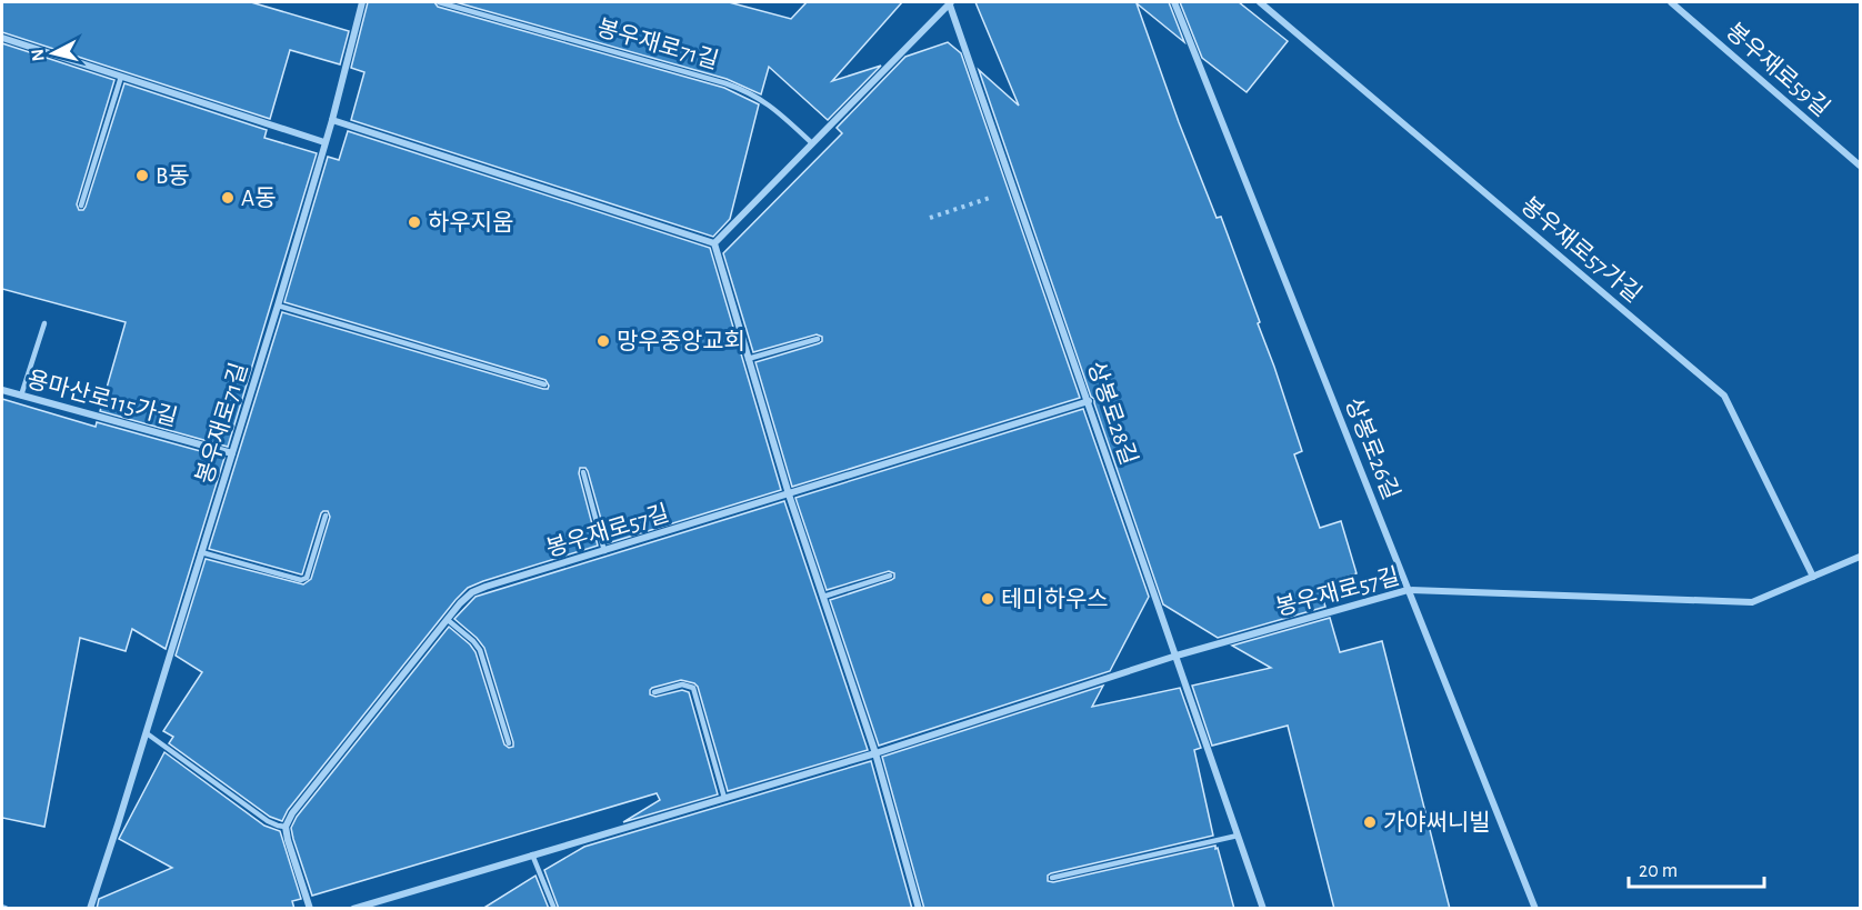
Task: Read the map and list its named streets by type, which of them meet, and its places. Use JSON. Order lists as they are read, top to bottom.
{
  "streets": {
    "street": [
      "봉우재로71길",
      "봉우재로59길",
      "봉우재로57가길",
      "용마산로115가길",
      "상봉로28길",
      "상봉로26길",
      "봉우재로57길"
    ]
  },
  "crossings": [
    ["봉우재로71길", "용마산로115가길"],
    ["봉우재로71길", "상봉로28길"],
    ["봉우재로57가길", "봉우재로57길"],
    ["상봉로28길", "봉우재로57길"],
    ["상봉로26길", "봉우재로57길"]
  ],
  "places": [
    "B동",
    "A동",
    "하우지움",
    "망우중앙교회",
    "테미하우스",
    "가야써니빌"
  ],
  "scale_bar": "20 m",
  "north": "left"
}
